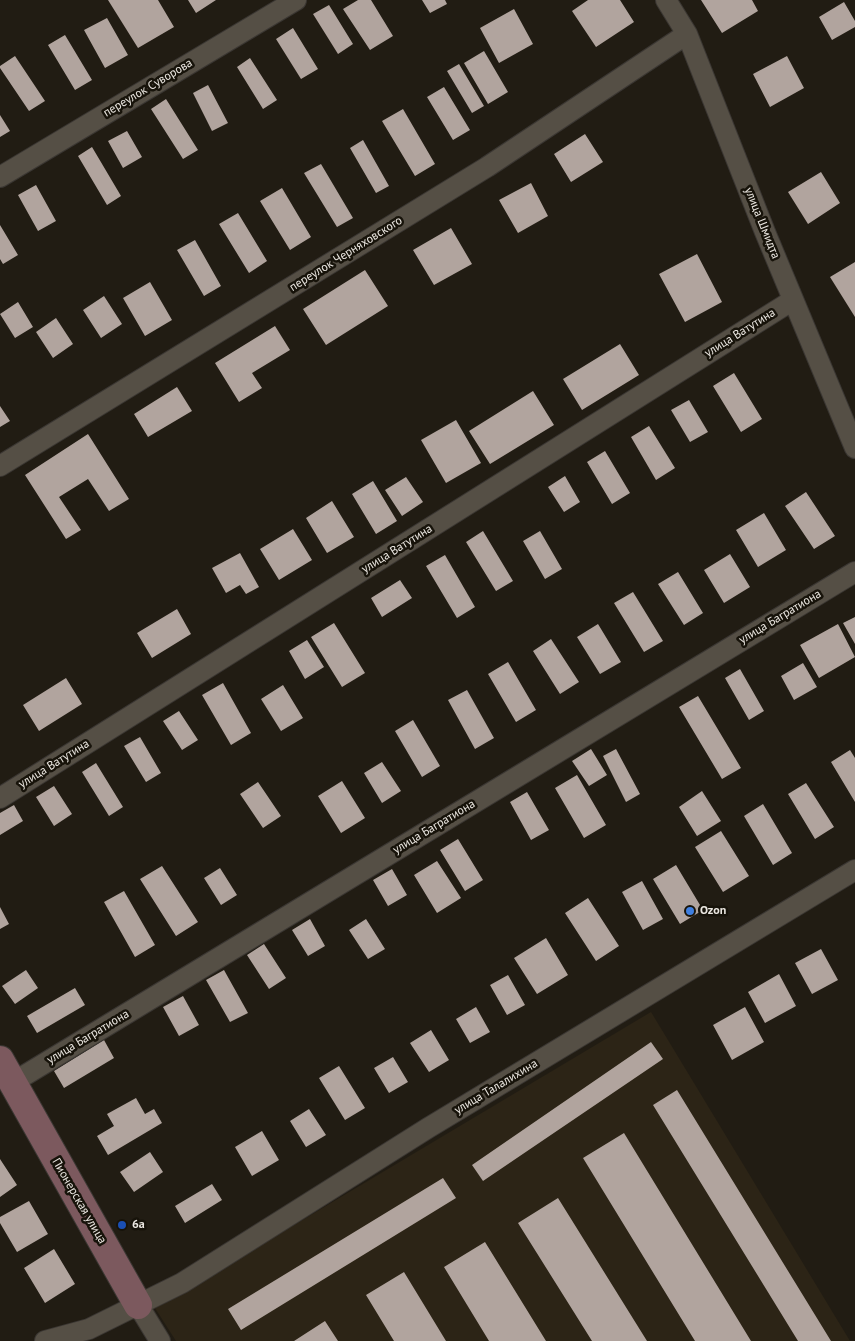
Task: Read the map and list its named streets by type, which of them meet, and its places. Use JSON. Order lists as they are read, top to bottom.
{
  "streets": {
    "street": [
      "переулок Суворова",
      "улица Шмидта",
      "переулок Черняховского",
      "улица Ватутина",
      "улица Багратиона",
      "улица Талалихина",
      "Пионерская улица"
    ]
  },
  "crossings": [
    ["улица Шмидта", "переулок Черняховского"],
    ["улица Шмидта", "улица Ватутина"],
    ["улица Багратиона", "Пионерская улица"],
    ["улица Талалихина", "Пионерская улица"]
  ],
  "places": ["Ozon", "6а"]
}
